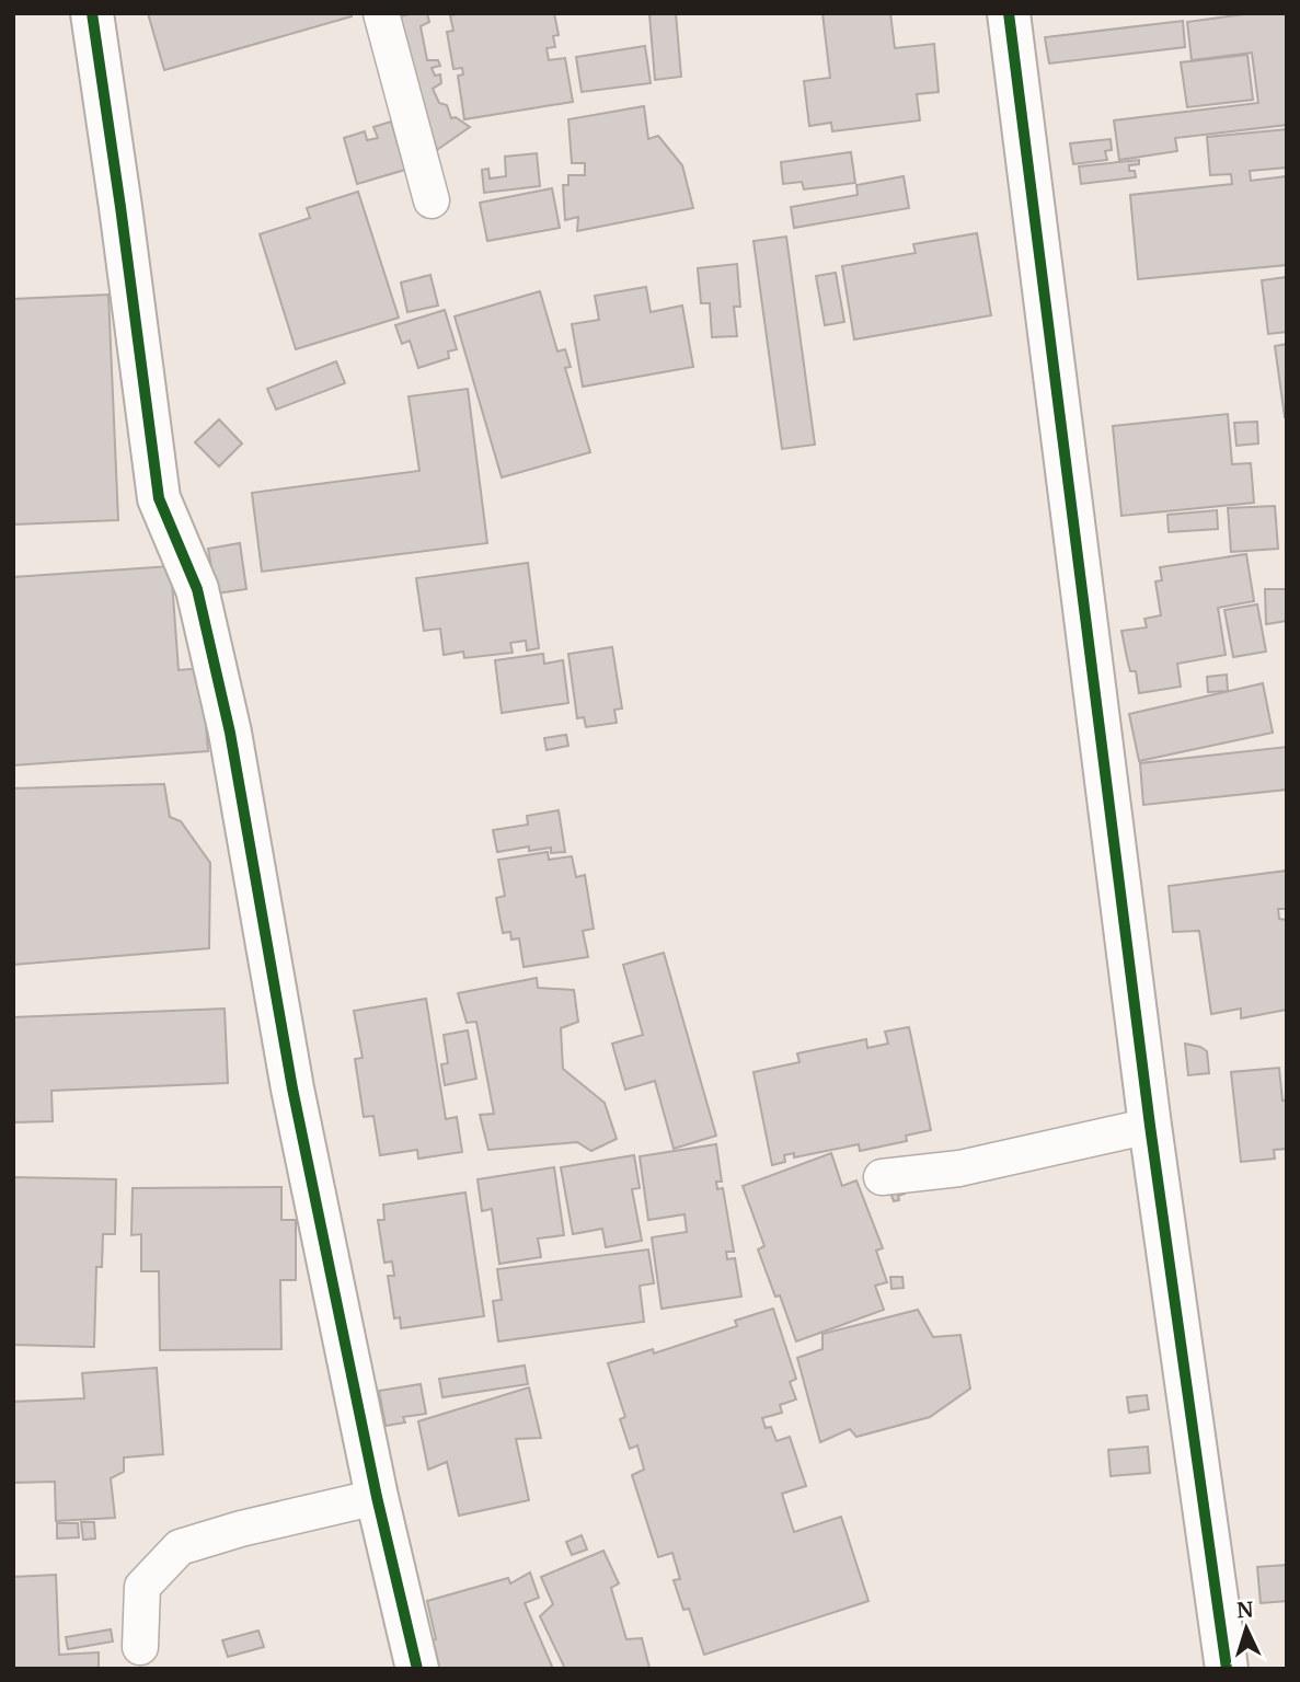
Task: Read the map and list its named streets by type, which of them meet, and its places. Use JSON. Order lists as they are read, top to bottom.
{
  "north": "top"
}
